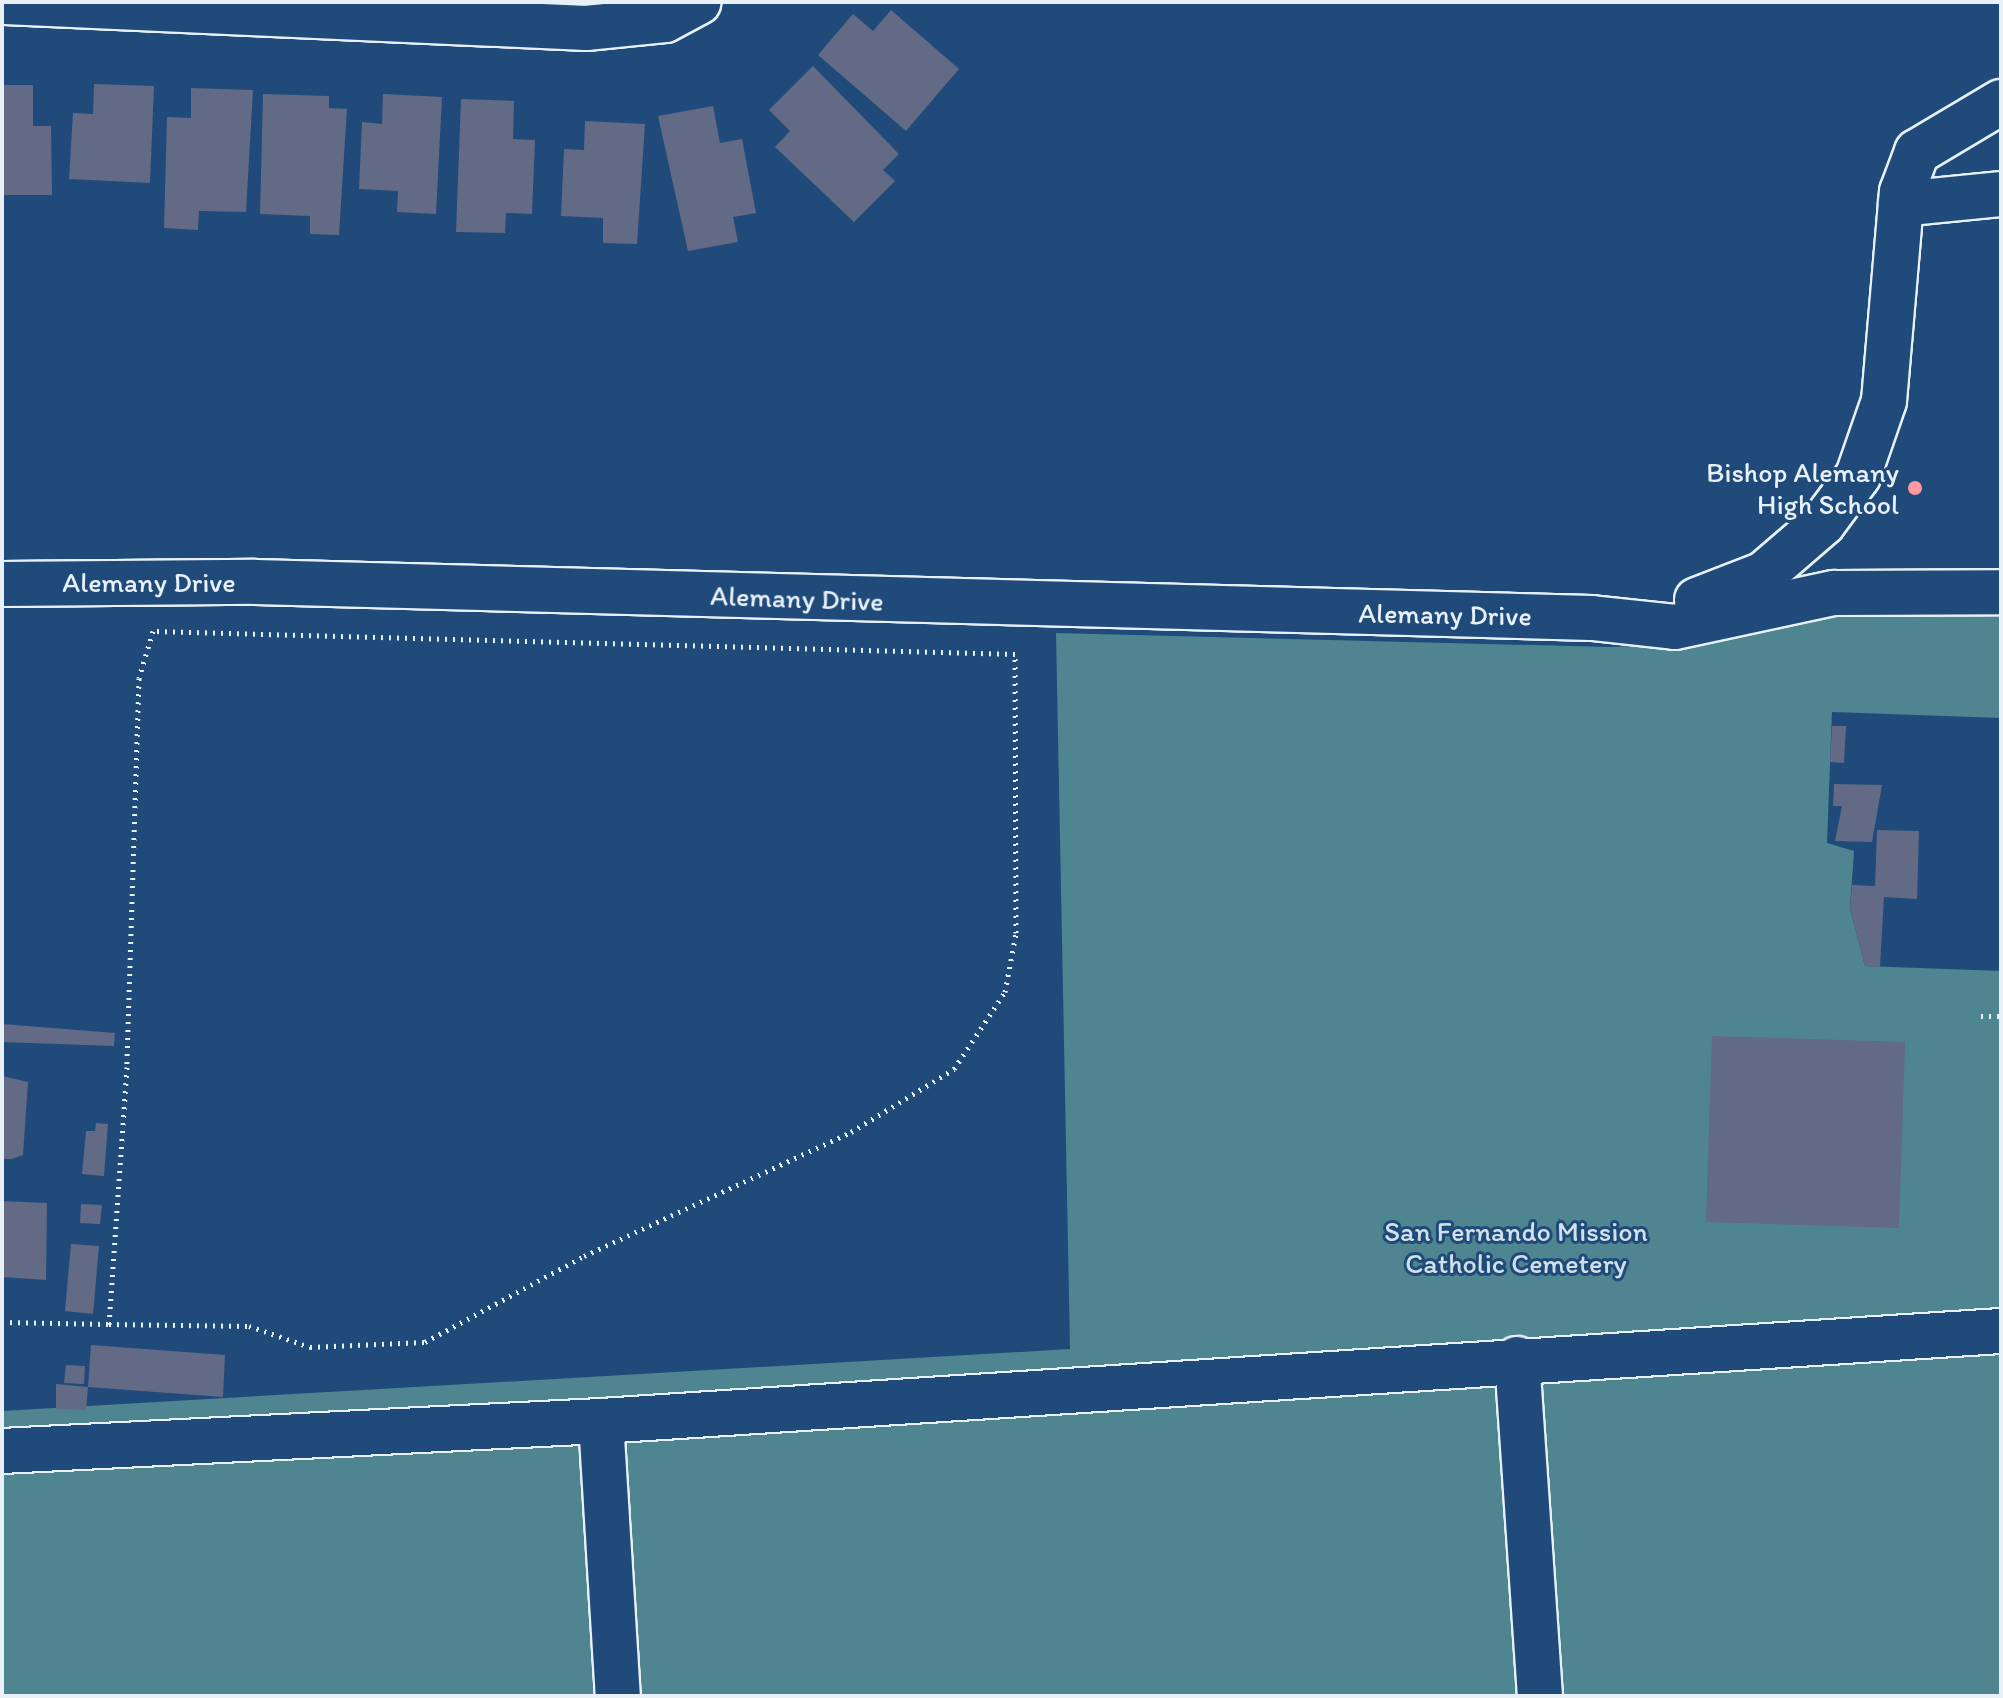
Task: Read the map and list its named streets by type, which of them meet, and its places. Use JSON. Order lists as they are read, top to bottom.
{
  "streets": {
    "street": ["Alemany Drive"]
  },
  "parks": ["San Fernando Mission Catholic Cemetery"],
  "places": ["Bishop Alemany High School"]
}
